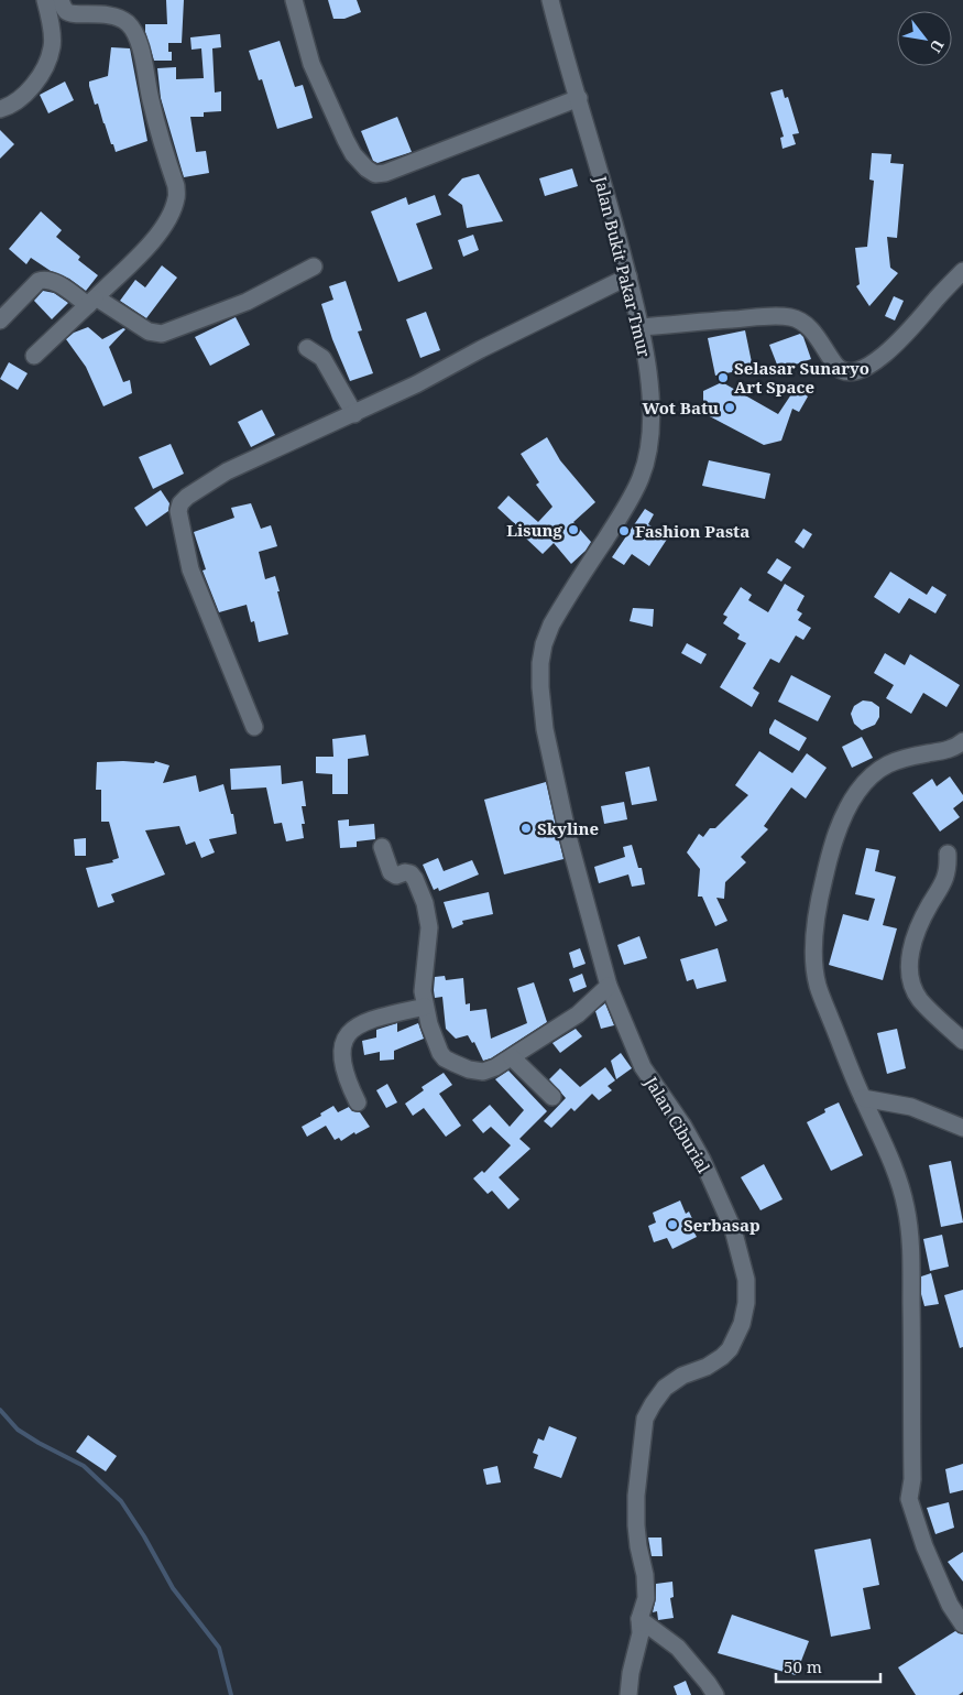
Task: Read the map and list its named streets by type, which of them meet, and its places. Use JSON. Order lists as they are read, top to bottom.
{
  "streets": {
    "street": ["Jalan Bukit Pakar Tmur", "Jalan Ciburial"]
  },
  "crossings": [
    ["Jalan Bukit Pakar Tmur", "Jalan Ciburial"]
  ],
  "places": [
    "Selasar Sunaryo Art Space",
    "Wot Batu",
    "Lisung",
    "Fashion Pasta",
    "Skyline",
    "Serbasap"
  ],
  "scale_bar": "50 m",
  "north": "bottom right"
}
